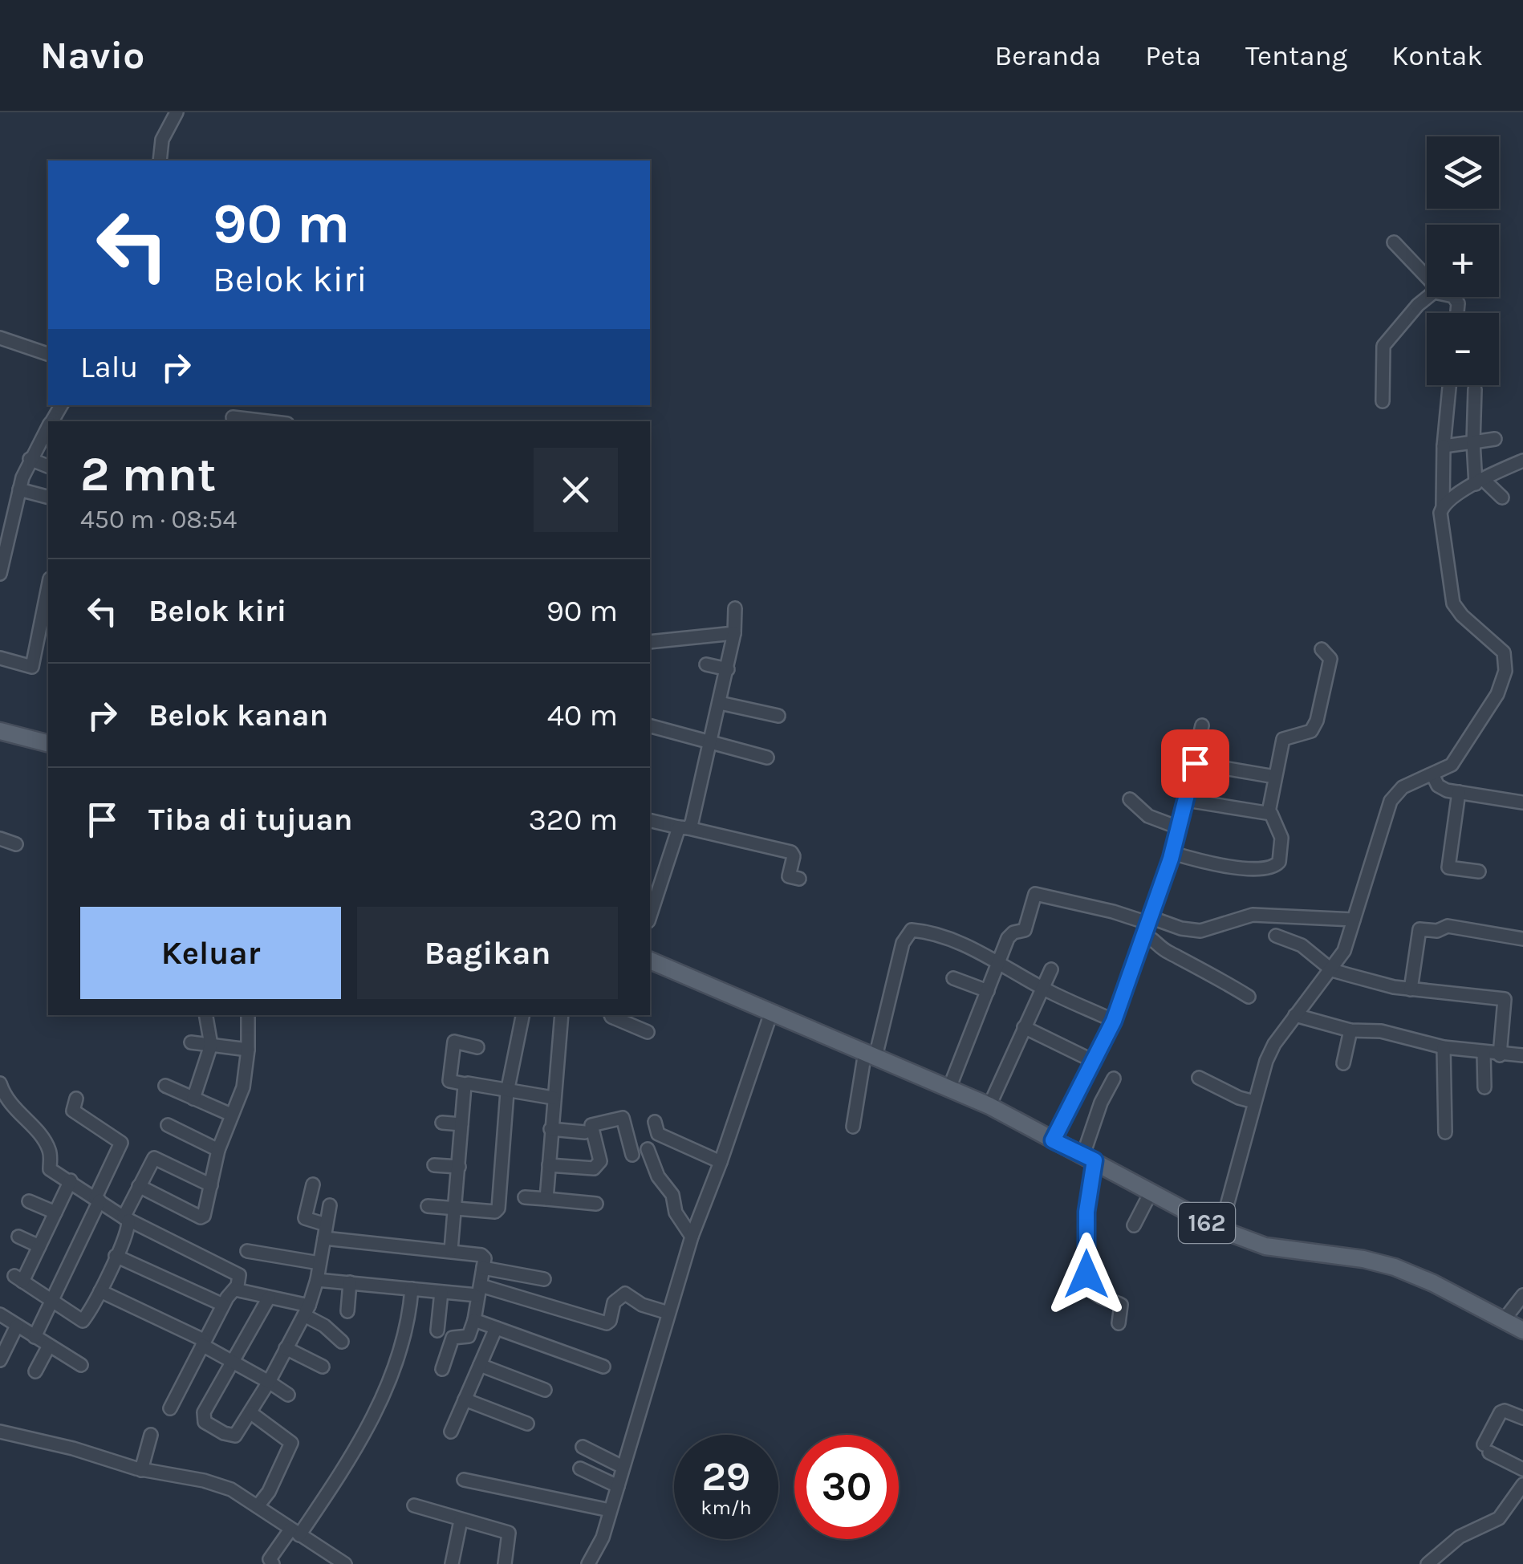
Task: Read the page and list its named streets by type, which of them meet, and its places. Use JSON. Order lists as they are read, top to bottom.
{
  "streets": {
    "main road": ["162"]
  },
  "page": {
    "header": "Navio",
    "nav": [
      "Beranda",
      "Peta",
      "Tentang",
      "Kontak"
    ],
    "map_buttons": ["+", "−"],
    "turn": ["90 m", "Belok kiri"],
    "then": "Lalu",
    "heading": ["2 mnt", "450 m · 08:54"],
    "list": [
      {
        "name": "Belok kiri",
        "value": "90 m"
      },
      {
        "name": "Belok kanan",
        "value": "40 m"
      },
      {
        "name": "Tiba di tujuan",
        "value": "320 m"
      }
    ],
    "buttons": ["Keluar", "Bagikan"],
    "speed": "29 km/h",
    "limit": "30"
  }
}
